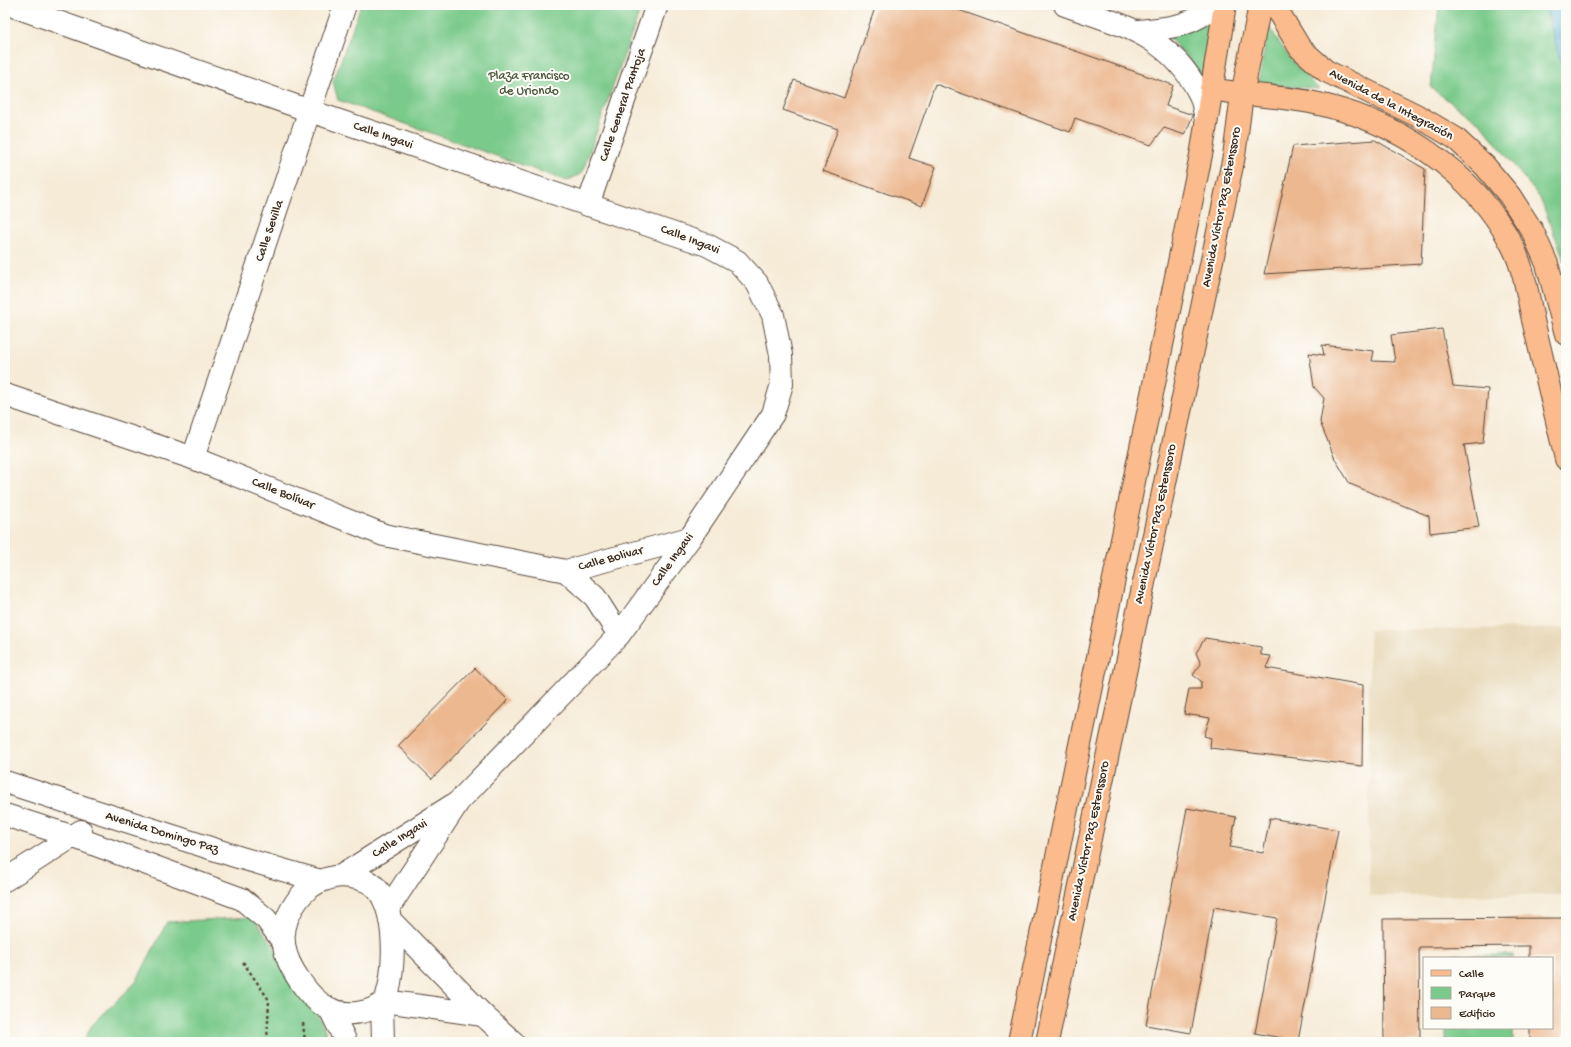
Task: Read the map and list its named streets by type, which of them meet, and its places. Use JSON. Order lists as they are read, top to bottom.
{
  "streets": {
    "main road": ["Avenida de la Integración", "Avenida Víctor Paz Estenssoro"],
    "street": [
      "Calle General Pantoja",
      "Calle Ingavi",
      "Calle Sevilla",
      "Calle Bolívar",
      "Calle Bolivar",
      "Avenida Domingo Paz"
    ]
  },
  "crossings": [
    ["Calle General Pantoja", "Calle Ingavi"],
    ["Avenida de la Integración", "Avenida Víctor Paz Estenssoro"],
    ["Calle Ingavi", "Calle Sevilla"],
    ["Calle Ingavi", "Calle Bolivar"],
    ["Calle Ingavi", "Avenida Domingo Paz"],
    ["Calle Sevilla", "Calle Bolívar"],
    ["Calle Bolívar", "Calle Bolivar"]
  ],
  "parks": ["Plaza Francisco de Uriondo"],
  "legend": ["Calle", "Parque", "Edificio"]
}
